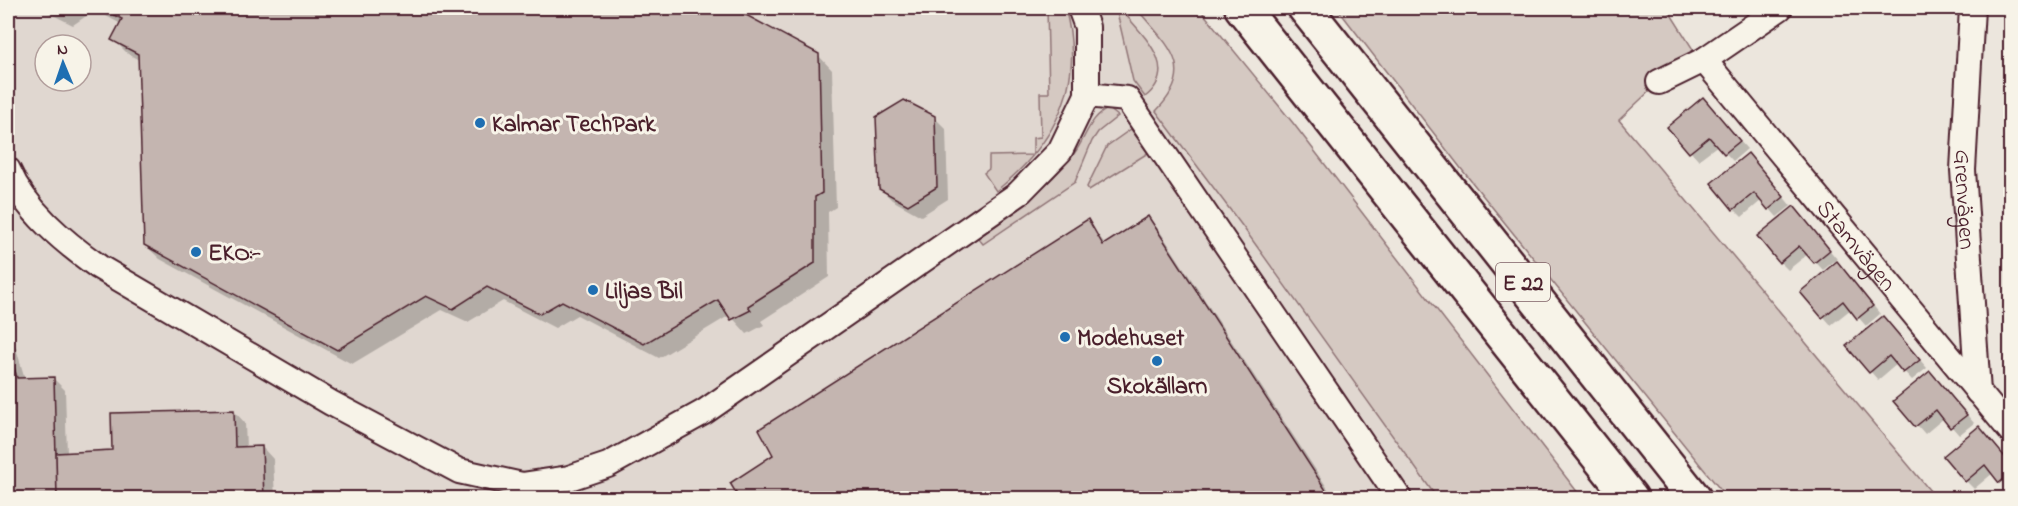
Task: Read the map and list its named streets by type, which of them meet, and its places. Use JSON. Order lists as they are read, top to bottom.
{
  "streets": {
    "highway": ["E 22"],
    "street": ["Grenvägen", "Stamvägen"]
  },
  "crossings": [
    ["Grenvägen", "Stamvägen"]
  ],
  "places": [
    "Kalmar TechPark",
    "EKO:-",
    "Liljas Bil",
    "Modehuset",
    "Skokällarn"
  ],
  "north": "top"
}
